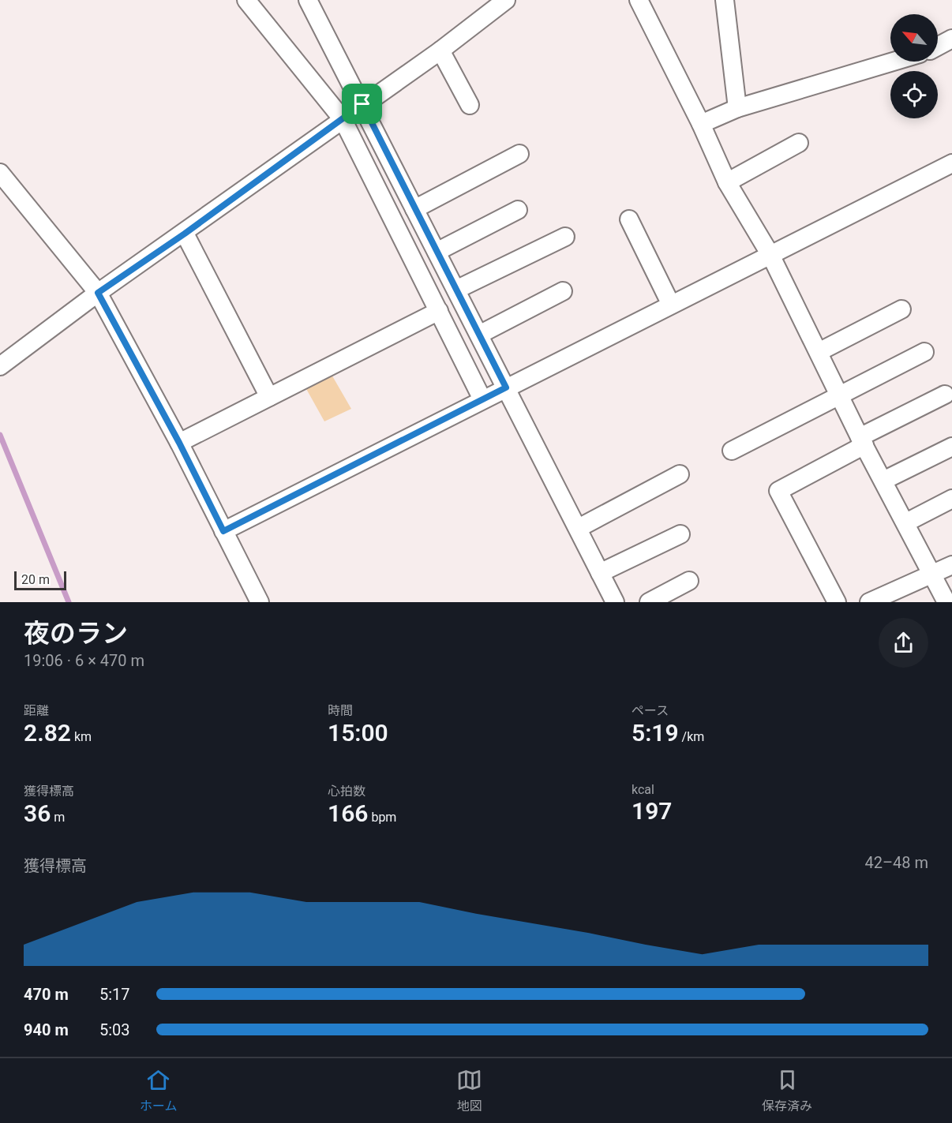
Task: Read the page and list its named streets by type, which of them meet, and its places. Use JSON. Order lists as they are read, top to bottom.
{
  "scale_bar": "20 m",
  "north": "top left",
  "page": {
    "scale": "20 m",
    "heading": ["夜のラン", "19:06 · 6 × 470 m"],
    "stats": [
      ["距離", "2.82 km"],
      ["時間", "15:00"],
      ["ペース", "5:19 /km"],
      ["獲得標高", "36 m"],
      ["心拍数", "166 bpm"],
      ["kcal", "197"]
    ],
    "chart": ["獲得標高", "42–48 m"],
    "list": [
      {
        "name": "470 m",
        "note": "5:17"
      },
      {
        "name": "940 m",
        "note": "5:03"
      }
    ],
    "tabs": ["ホーム", "地図", "保存済み"]
  }
}
